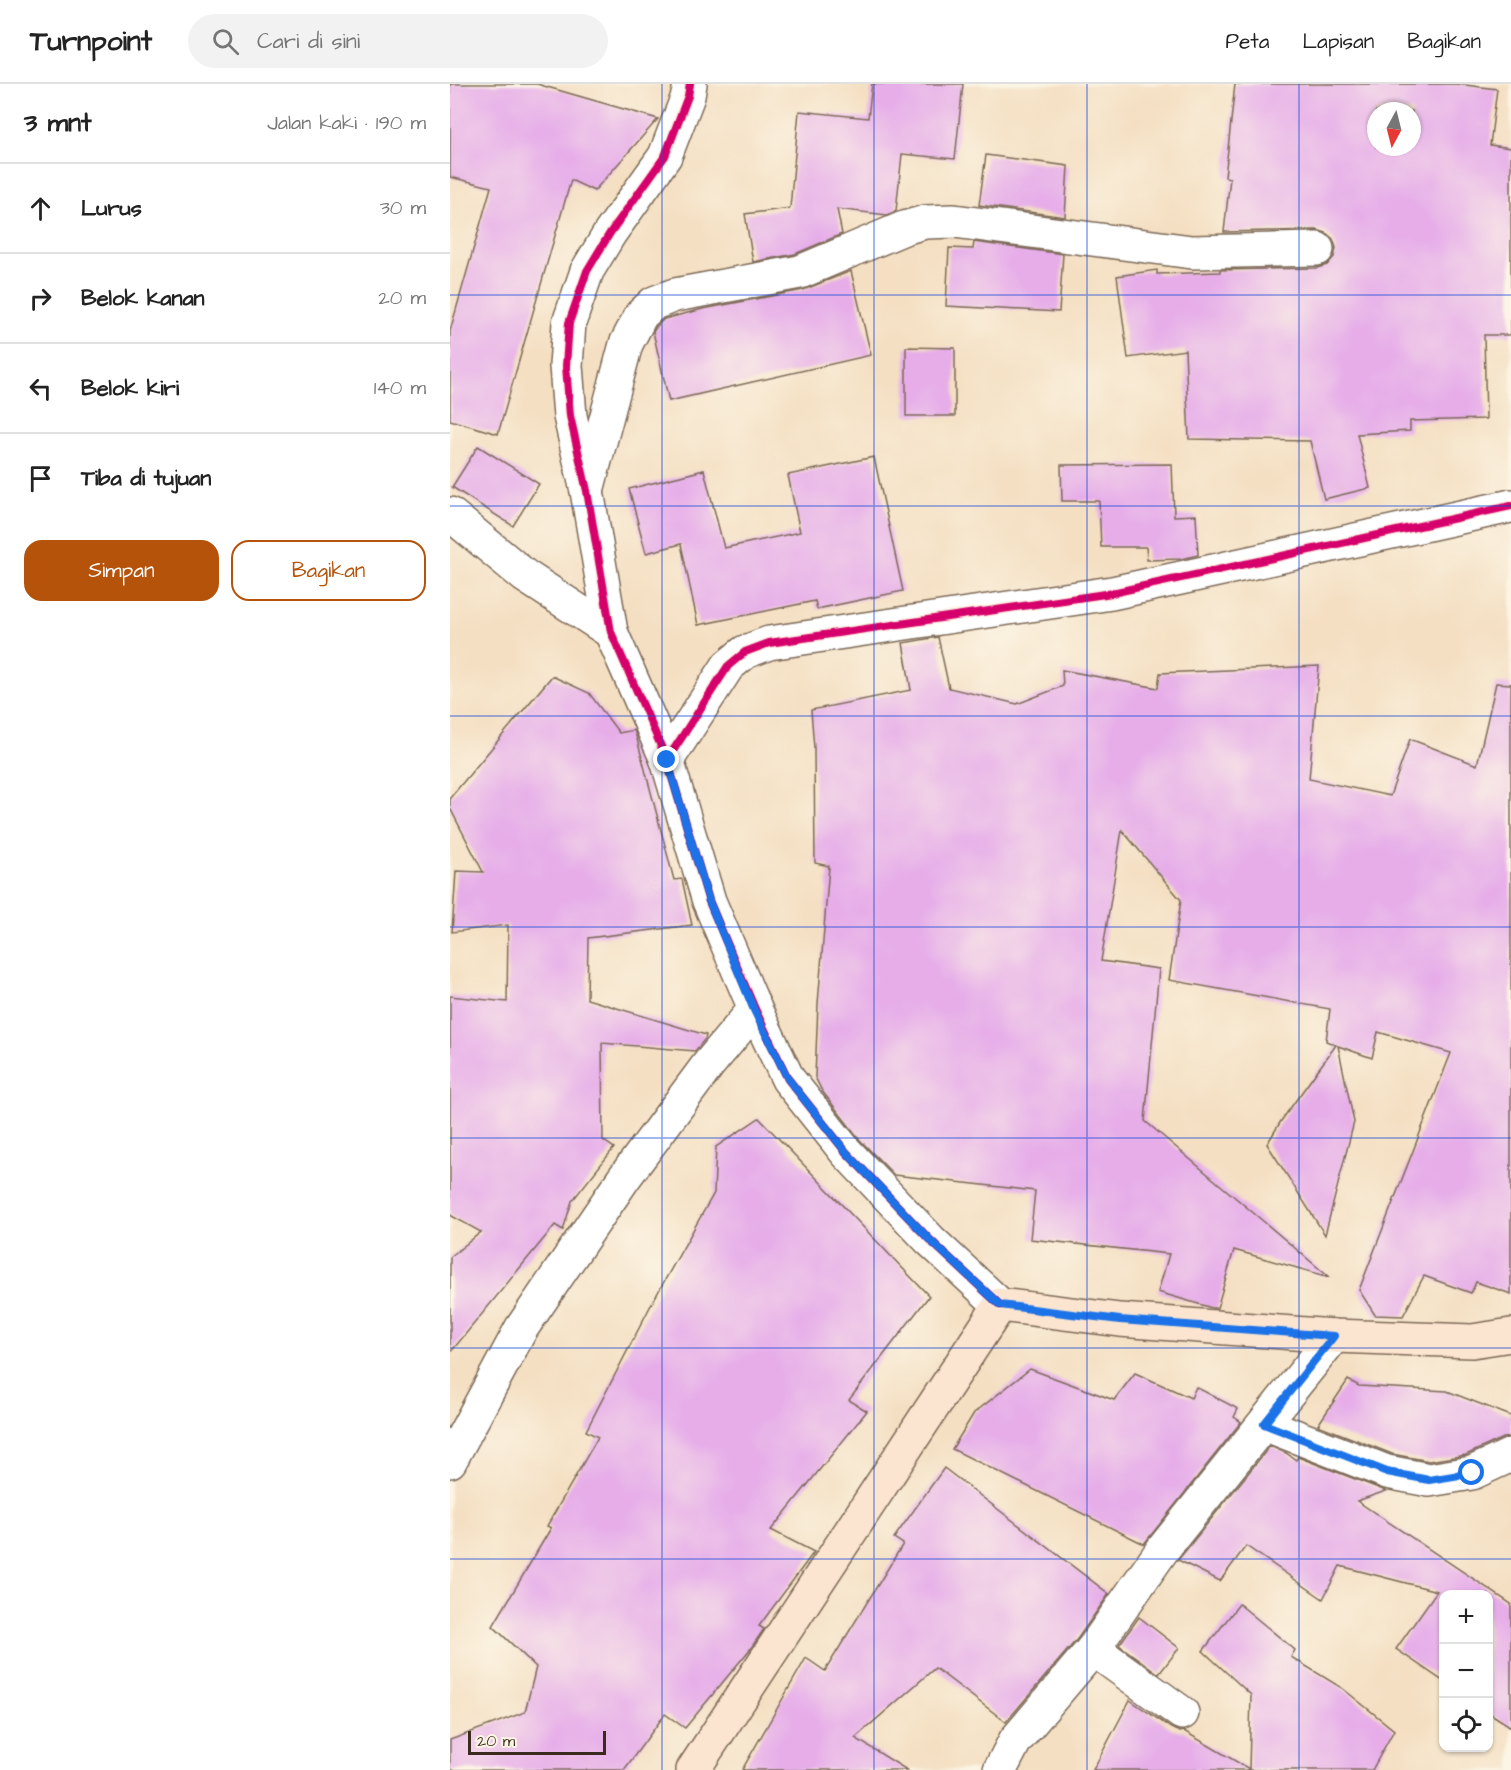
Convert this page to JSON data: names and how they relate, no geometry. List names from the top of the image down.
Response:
{
  "scale_bar": "20 m",
  "north": "bottom",
  "page": {
    "header": "Turnpoint",
    "search": "Cari di sini",
    "nav": ["Peta", "Lapisan", "Bagikan"],
    "heading": ["3 mnt", "Jalan kaki · 190 m"],
    "list": [
      ["Lurus", "30 m"],
      ["Belok kanan", "20 m"],
      ["Belok kiri", "140 m"],
      "Tiba di tujuan"
    ],
    "buttons": ["Simpan", "Bagikan"],
    "map_buttons": ["+", "−"],
    "scale": "20 m"
  }
}
